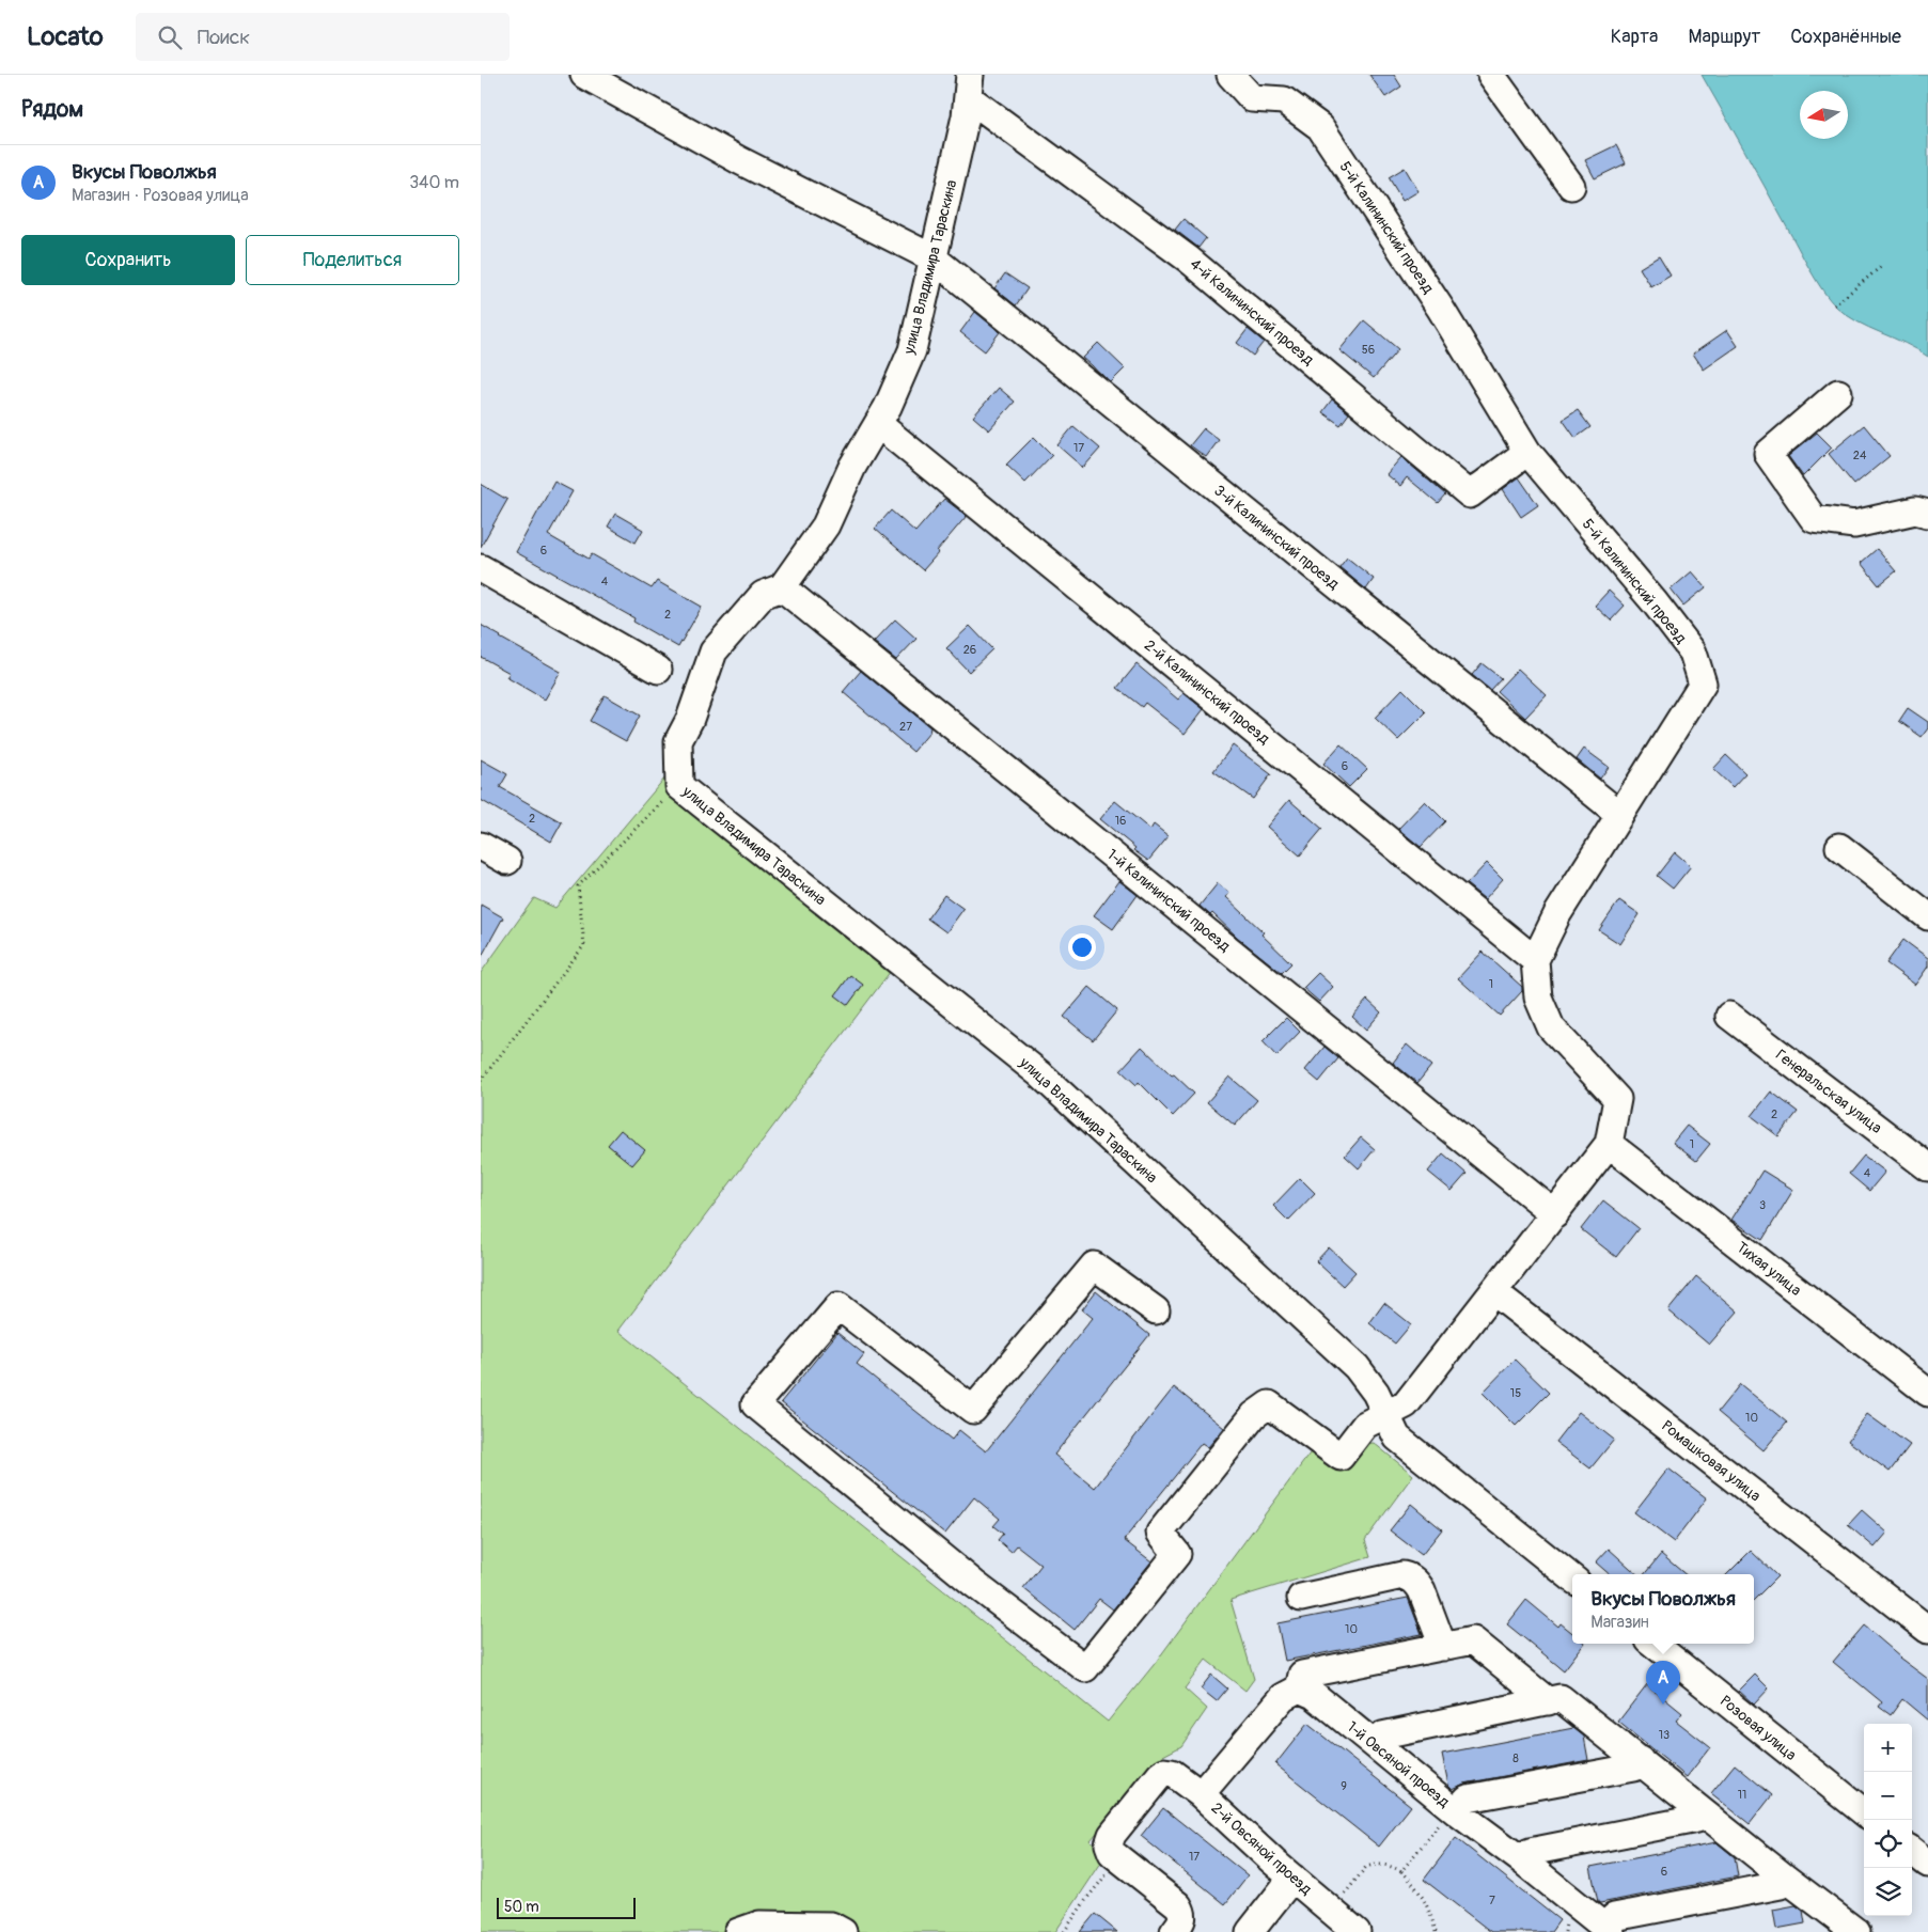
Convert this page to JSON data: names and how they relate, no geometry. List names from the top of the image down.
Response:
{
  "streets": {
    "street": [
      "5-й Калининский проезд",
      "улица Владимира Тараскина",
      "4-й Калининский проезд",
      "3-й Калининский проезд",
      "2-й Калининский проезд",
      "1-й Калининский проезд",
      "Генеральская улица",
      "Тихая улица",
      "Ромашковая улица",
      "Розовая улица",
      "1-й Овсяной проезд",
      "2-й Овсяной проезд"
    ]
  },
  "crossings": [
    ["5-й Калининский проезд", "4-й Калининский проезд"],
    ["5-й Калининский проезд", "3-й Калининский проезд"],
    ["5-й Калининский проезд", "2-й Калининский проезд"],
    ["5-й Калининский проезд", "Тихая улица"],
    ["улица Владимира Тараскина", "4-й Калининский проезд"],
    ["улица Владимира Тараскина", "3-й Калининский проезд"],
    ["улица Владимира Тараскина", "2-й Калининский проезд"],
    ["улица Владимира Тараскина", "1-й Калининский проезд"]
  ],
  "house_numbers": [
    "56",
    "17",
    "24",
    "6",
    "4",
    "2",
    "26",
    "27",
    "6",
    "2",
    "16",
    "1",
    "2",
    "1",
    "4",
    "3",
    "15",
    "10",
    "10",
    "13",
    "8",
    "9",
    "11",
    "17",
    "6",
    "7"
  ],
  "scale_bar": "50 m",
  "north": "left",
  "page": {
    "header": "Locato",
    "search": "Поиск",
    "nav": ["Карта", "Маршрут", "Сохранённые"],
    "heading": "Рядом",
    "list": [
      {
        "mark": "A",
        "name": "Вкусы Поволжья",
        "note": "Магазин · Розовая улица",
        "value": "340 m"
      }
    ],
    "buttons": ["Сохранить", "Поделиться"],
    "popup": ["Вкусы Поволжья", "Магазин"],
    "pins": "A",
    "map_buttons": ["+", "−"],
    "scale": "50 m"
  }
}
